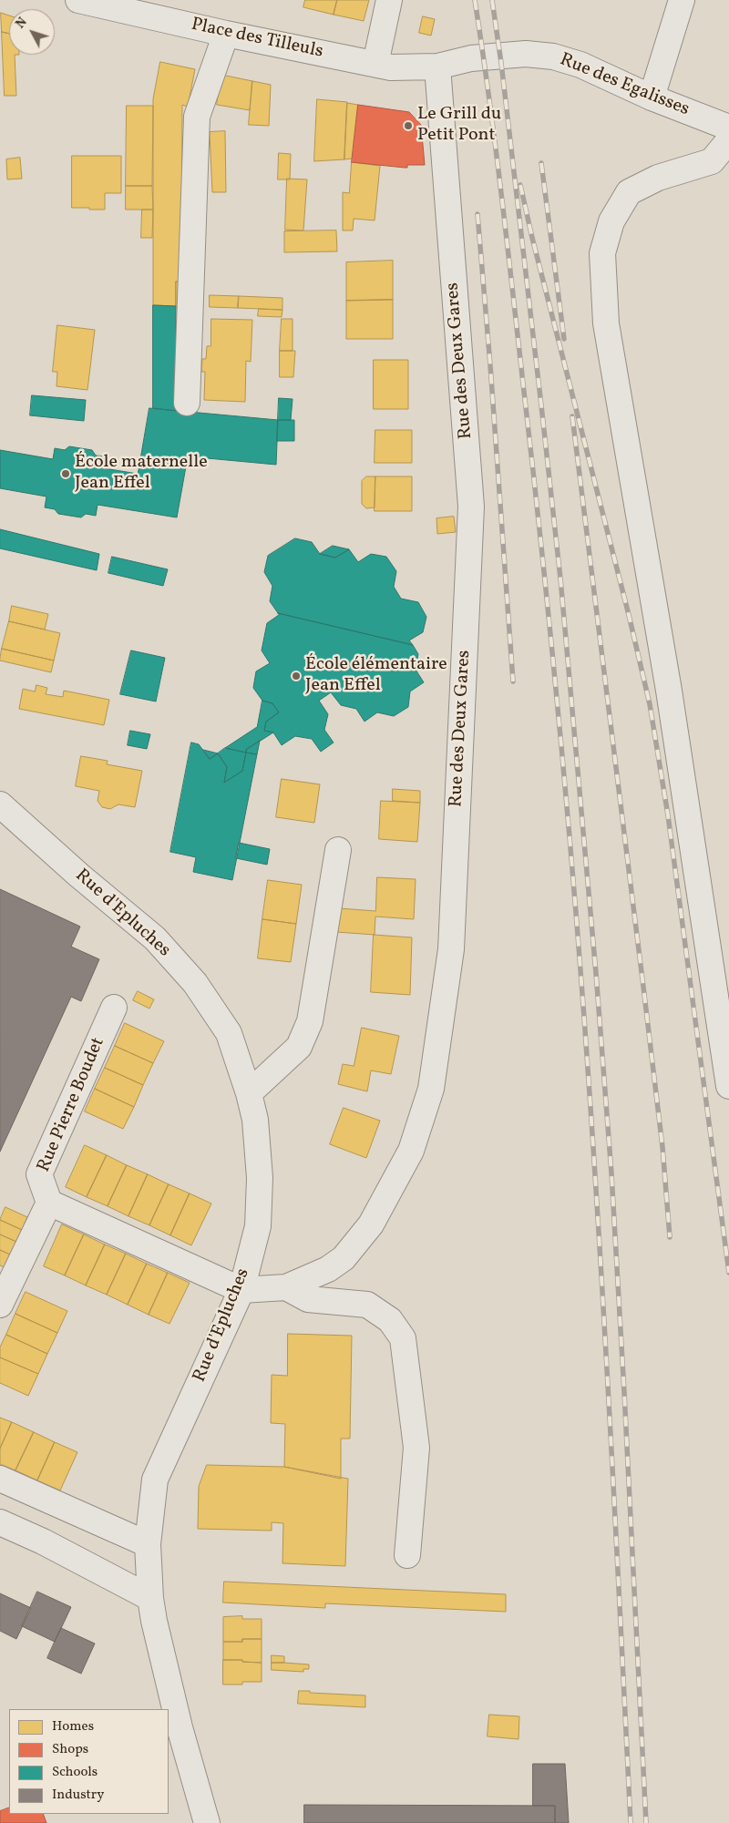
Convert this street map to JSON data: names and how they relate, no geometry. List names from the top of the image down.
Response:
{
  "streets": {
    "street": [
      "Place des Tilleuls",
      "Rue des Egalisses",
      "Rue des Deux Gares",
      "Rue d'Epluches",
      "Rue Pierre Boudet"
    ]
  },
  "crossings": [
    ["Place des Tilleuls", "Rue des Egalisses"],
    ["Place des Tilleuls", "Rue des Deux Gares"],
    ["Rue des Egalisses", "Rue des Deux Gares"],
    ["Rue des Deux Gares", "Rue d'Epluches"]
  ],
  "places": ["Le Grill du Petit Pont", "École maternelle Jean Effel", "École élémentaire Jean Effel"],
  "legend": [
    "Homes",
    "Shops",
    "Schools",
    "Industry"
  ],
  "north": "top left"
}
